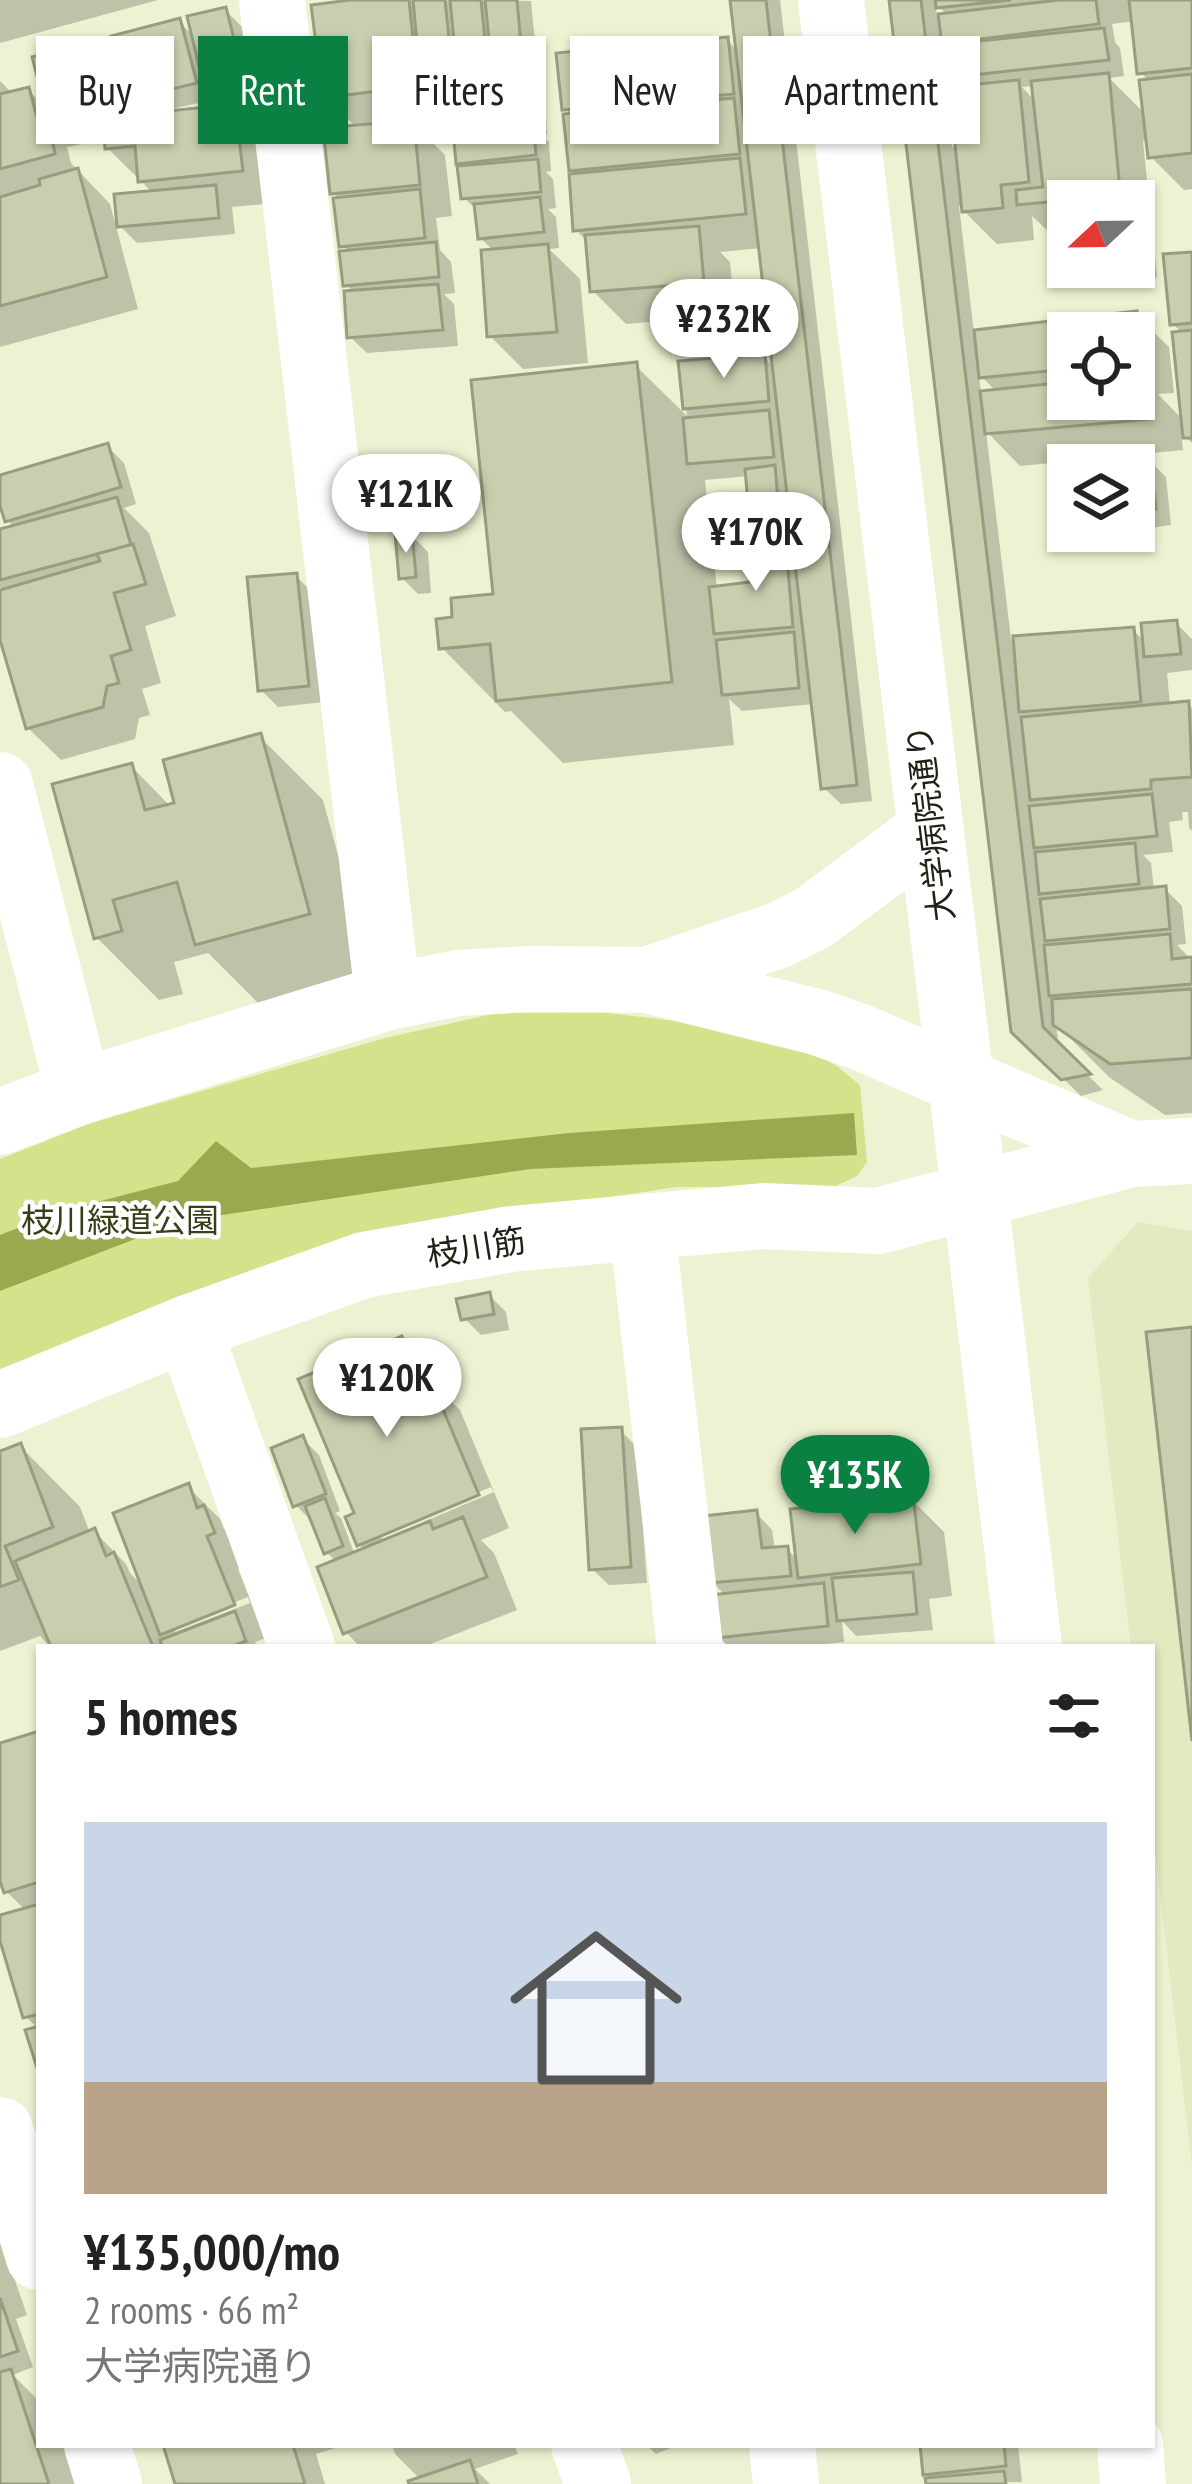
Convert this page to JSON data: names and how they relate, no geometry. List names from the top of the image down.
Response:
{
  "streets": {
    "street": ["大学病院通り", "枝川筋"]
  },
  "crossings": [
    ["大学病院通り", "枝川筋"]
  ],
  "parks": ["枝川緑道公園"],
  "north": "left",
  "page": {
    "chip": [
      "Buy",
      "Rent",
      "Filters",
      "New",
      "Apartment"
    ],
    "price": [
      "¥232K",
      "¥121K",
      "¥170K",
      "¥120K",
      "¥135K"
    ],
    "heading": "5 homes",
    "list": [
      {
        "name": "¥135,000/mo",
        "note": "2 rooms · 66 m² · 大学病院通り"
      }
    ]
  }
}
